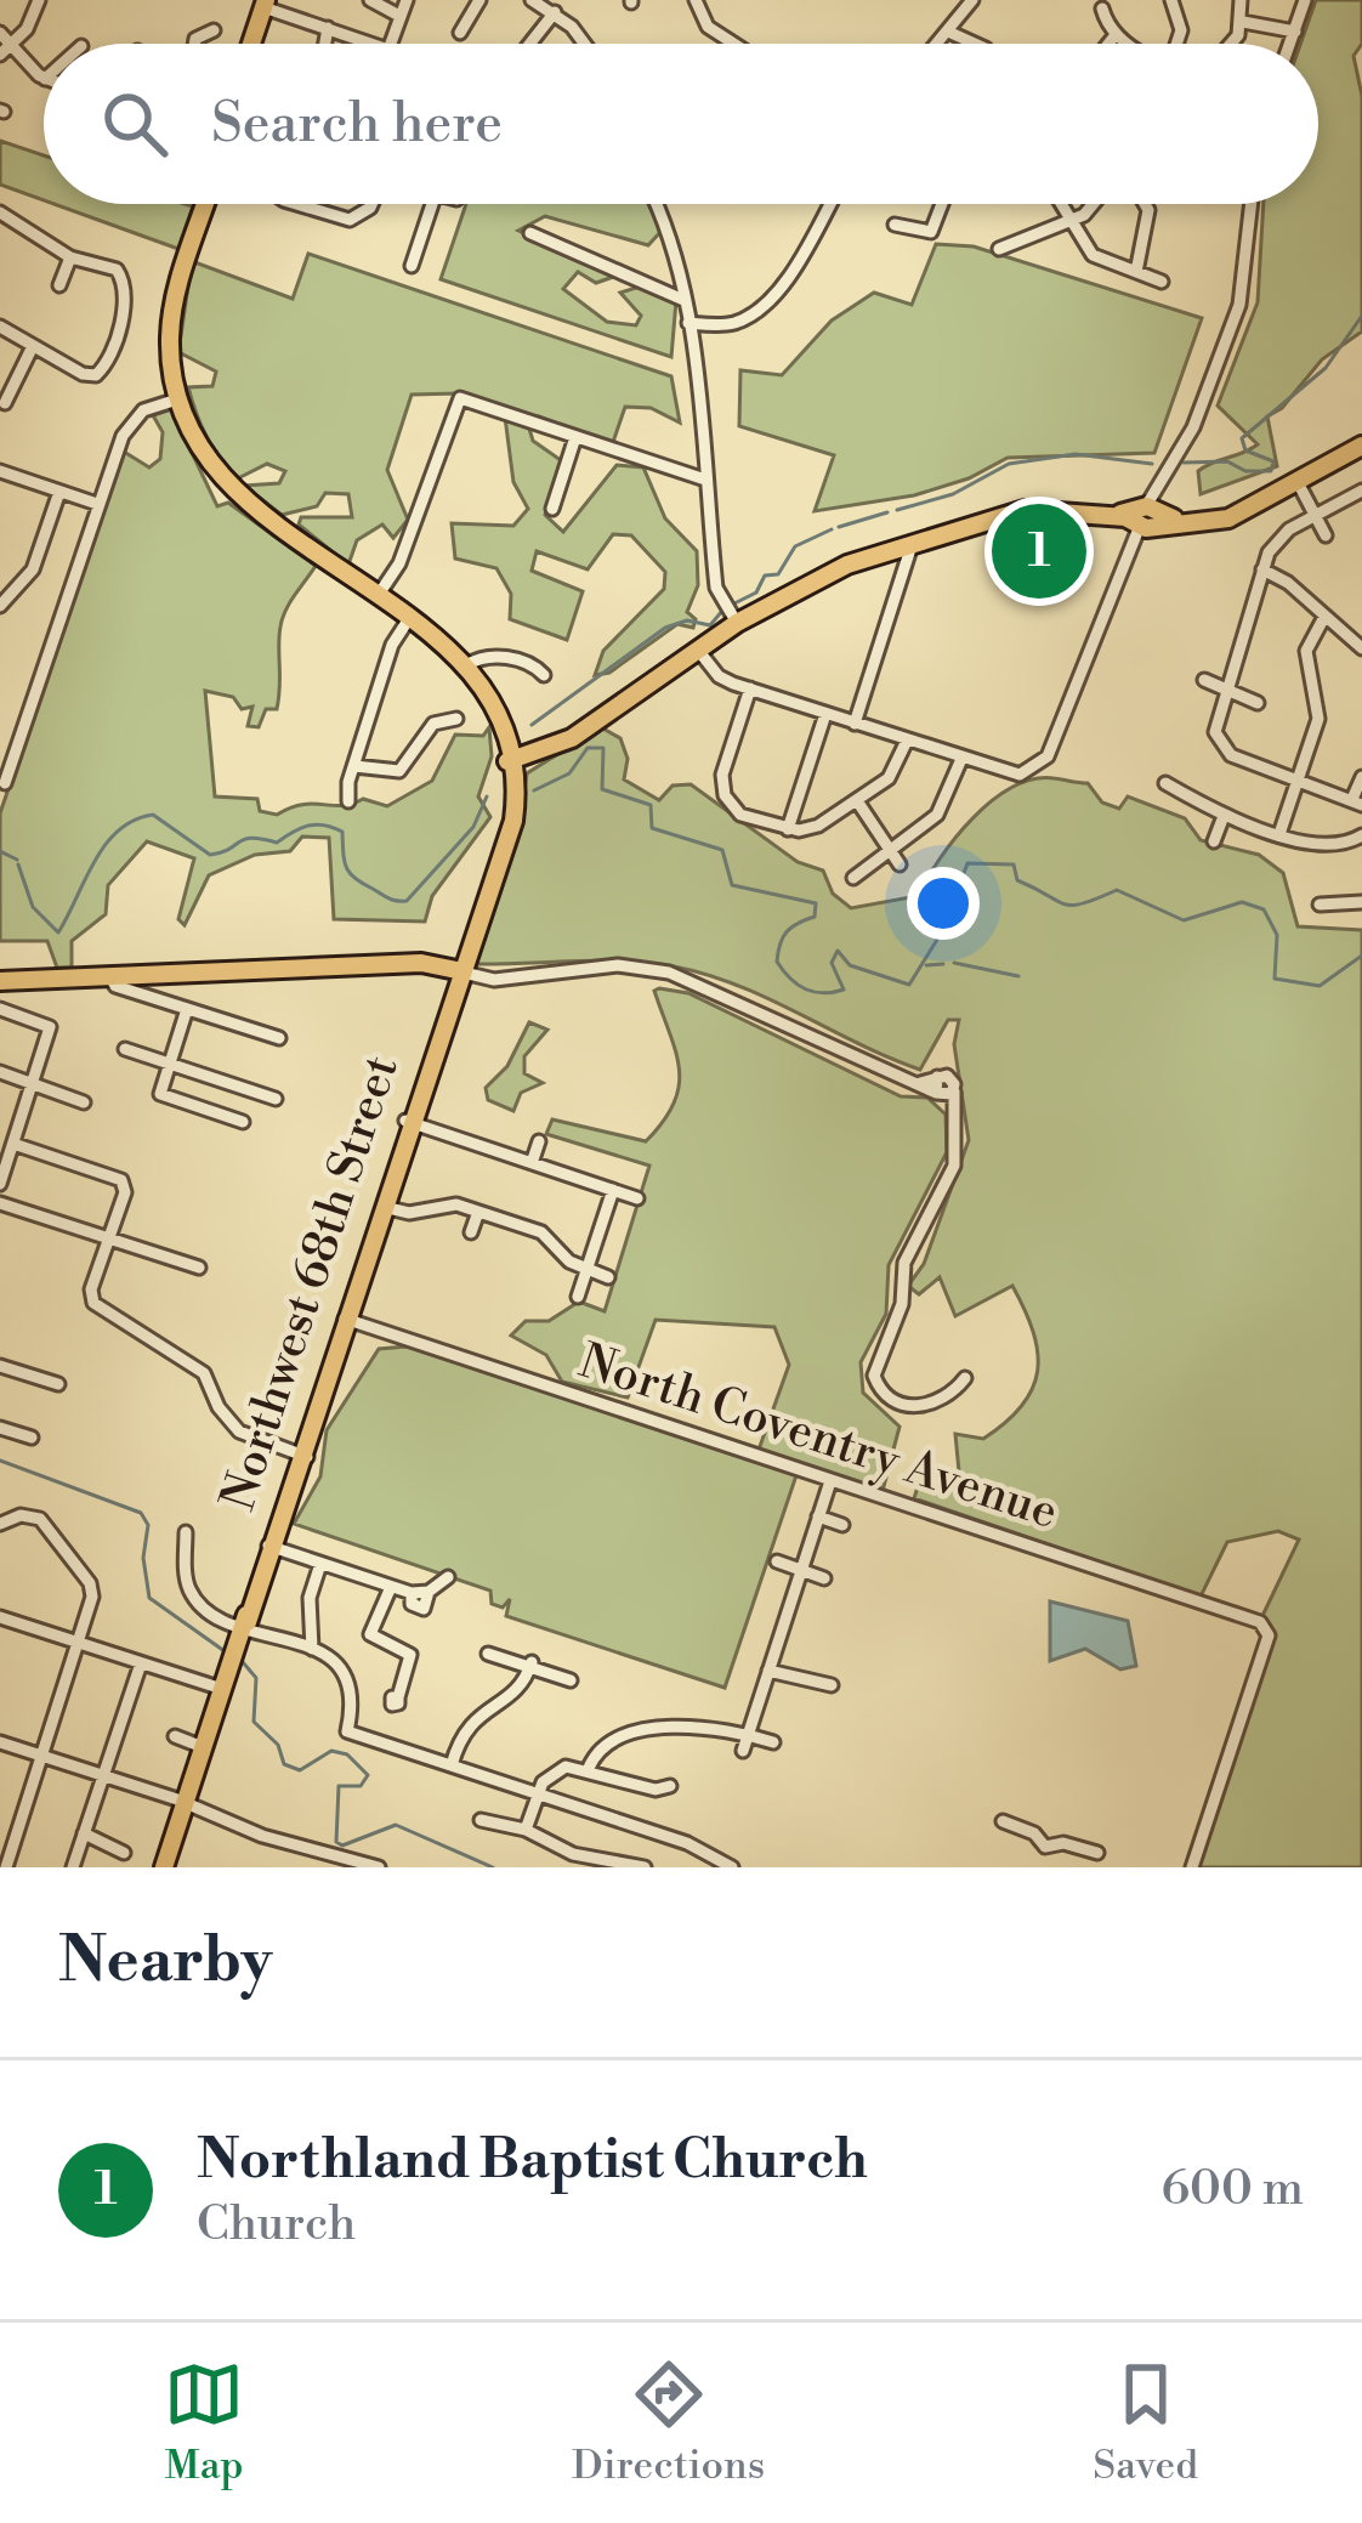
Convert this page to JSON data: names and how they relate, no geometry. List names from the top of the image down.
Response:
{
  "streets": {
    "main road": ["Northwest 68th Street"],
    "street": ["North Coventry Avenue"]
  },
  "crossings": [
    ["Northwest 68th Street", "North Coventry Avenue"]
  ],
  "page": {
    "search": "Search here",
    "pins": "1",
    "heading": "Nearby",
    "list": [
      {
        "mark": "1",
        "name": "Northland Baptist Church",
        "note": "Church",
        "value": "600 m"
      }
    ],
    "nav": ["Map", "Directions", "Saved"]
  }
}
